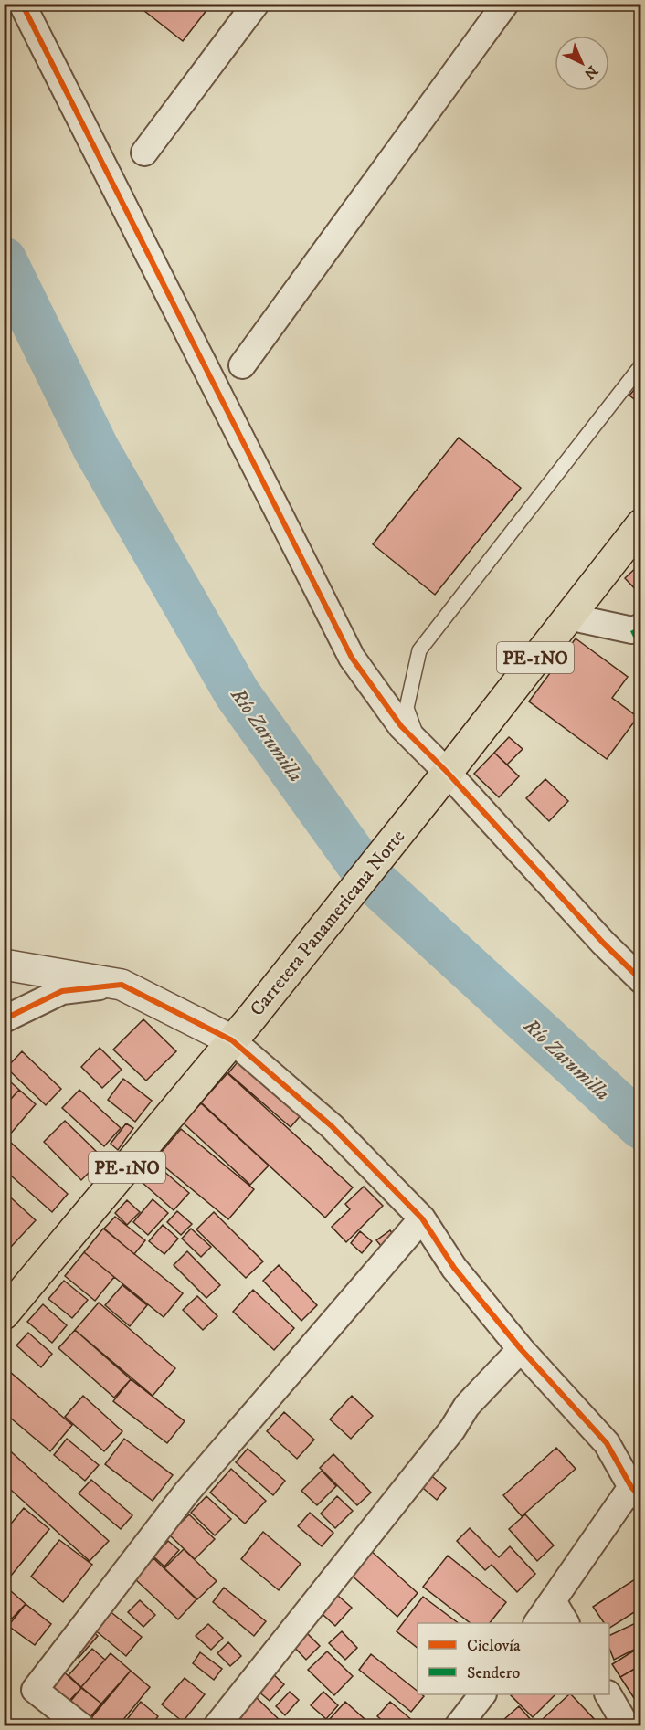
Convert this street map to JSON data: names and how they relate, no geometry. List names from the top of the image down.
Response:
{
  "streets": {
    "main road": ["PE-1NO", "Carretera Panamericana Norte"]
  },
  "water": ["Río Zarumilla"],
  "legend": ["Ciclovía", "Sendero"],
  "north": "bottom right"
}
